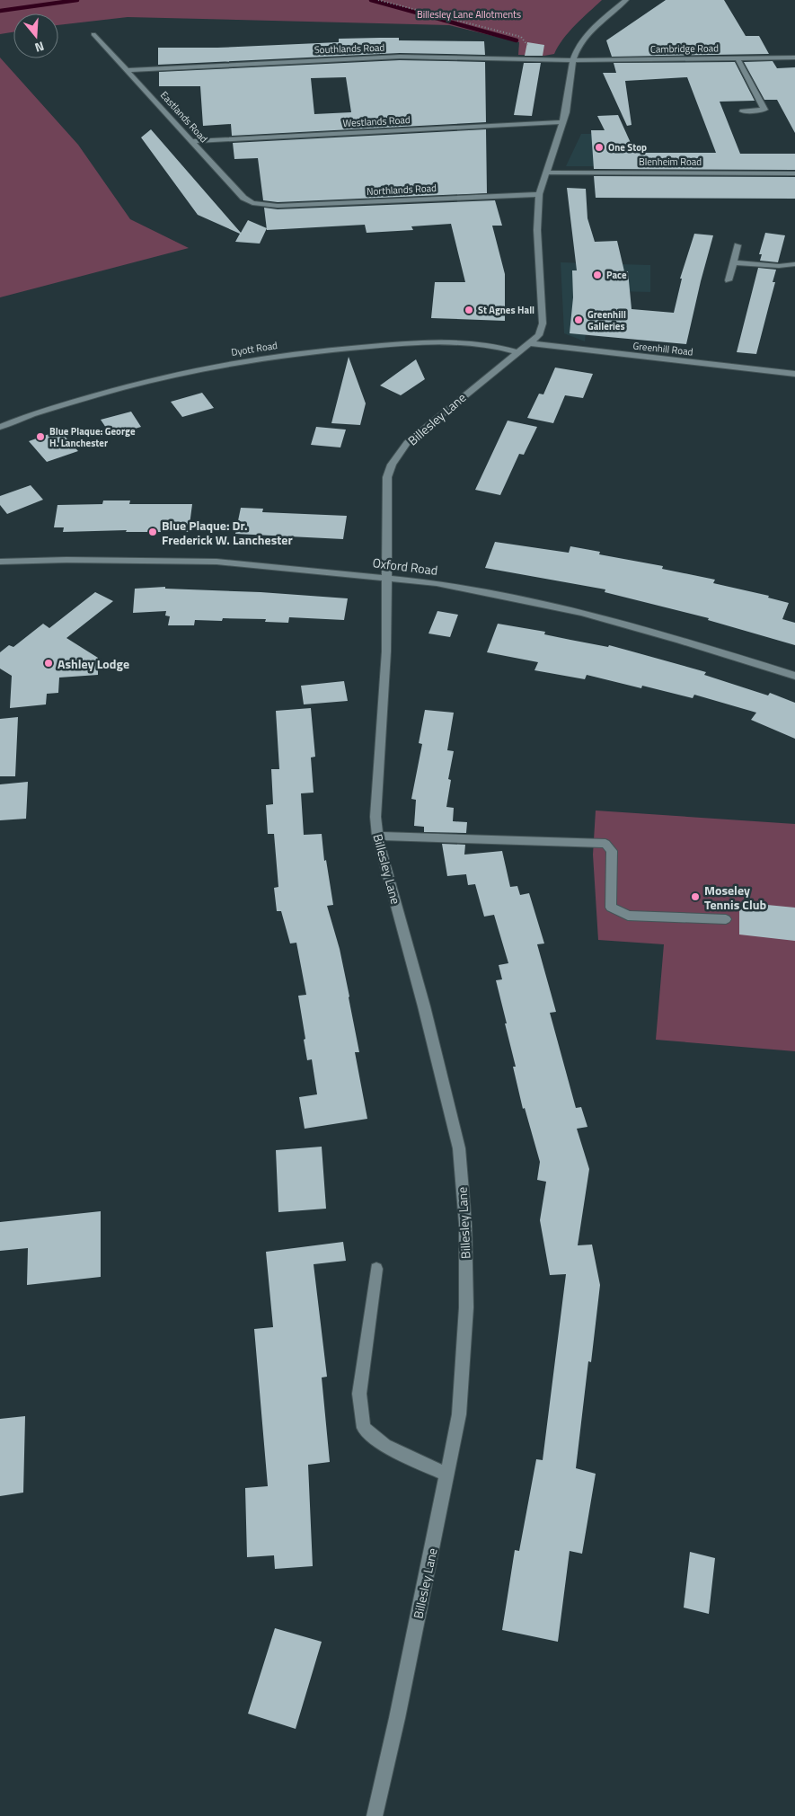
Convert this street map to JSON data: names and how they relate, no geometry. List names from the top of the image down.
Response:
{
  "streets": {
    "street": [
      "Southlands Road",
      "Cambridge Road",
      "Eastlands Road",
      "Westlands Road",
      "Blenheim Road",
      "Northlands Road",
      "Dyott Road",
      "Greenhill Road",
      "Billesley Lane",
      "Oxford Road"
    ]
  },
  "crossings": [
    ["Southlands Road", "Cambridge Road"],
    ["Southlands Road", "Eastlands Road"],
    ["Southlands Road", "Billesley Lane"],
    ["Cambridge Road", "Billesley Lane"],
    ["Eastlands Road", "Westlands Road"],
    ["Eastlands Road", "Northlands Road"],
    ["Westlands Road", "Billesley Lane"],
    ["Blenheim Road", "Billesley Lane"],
    ["Northlands Road", "Billesley Lane"],
    ["Dyott Road", "Billesley Lane"],
    ["Greenhill Road", "Billesley Lane"],
    ["Billesley Lane", "Oxford Road"]
  ],
  "parks": ["Billesley Lane Allotments"],
  "places": [
    "One Stop",
    "Pace",
    "St Agnes Hall",
    "Greenhill Galleries",
    "Blue Plaque: George H. Lanchester",
    "Blue Plaque: Dr. Frederick W. Lanchester",
    "Ashley Lodge",
    "Moseley Tennis Club"
  ],
  "north": "bottom"
}
